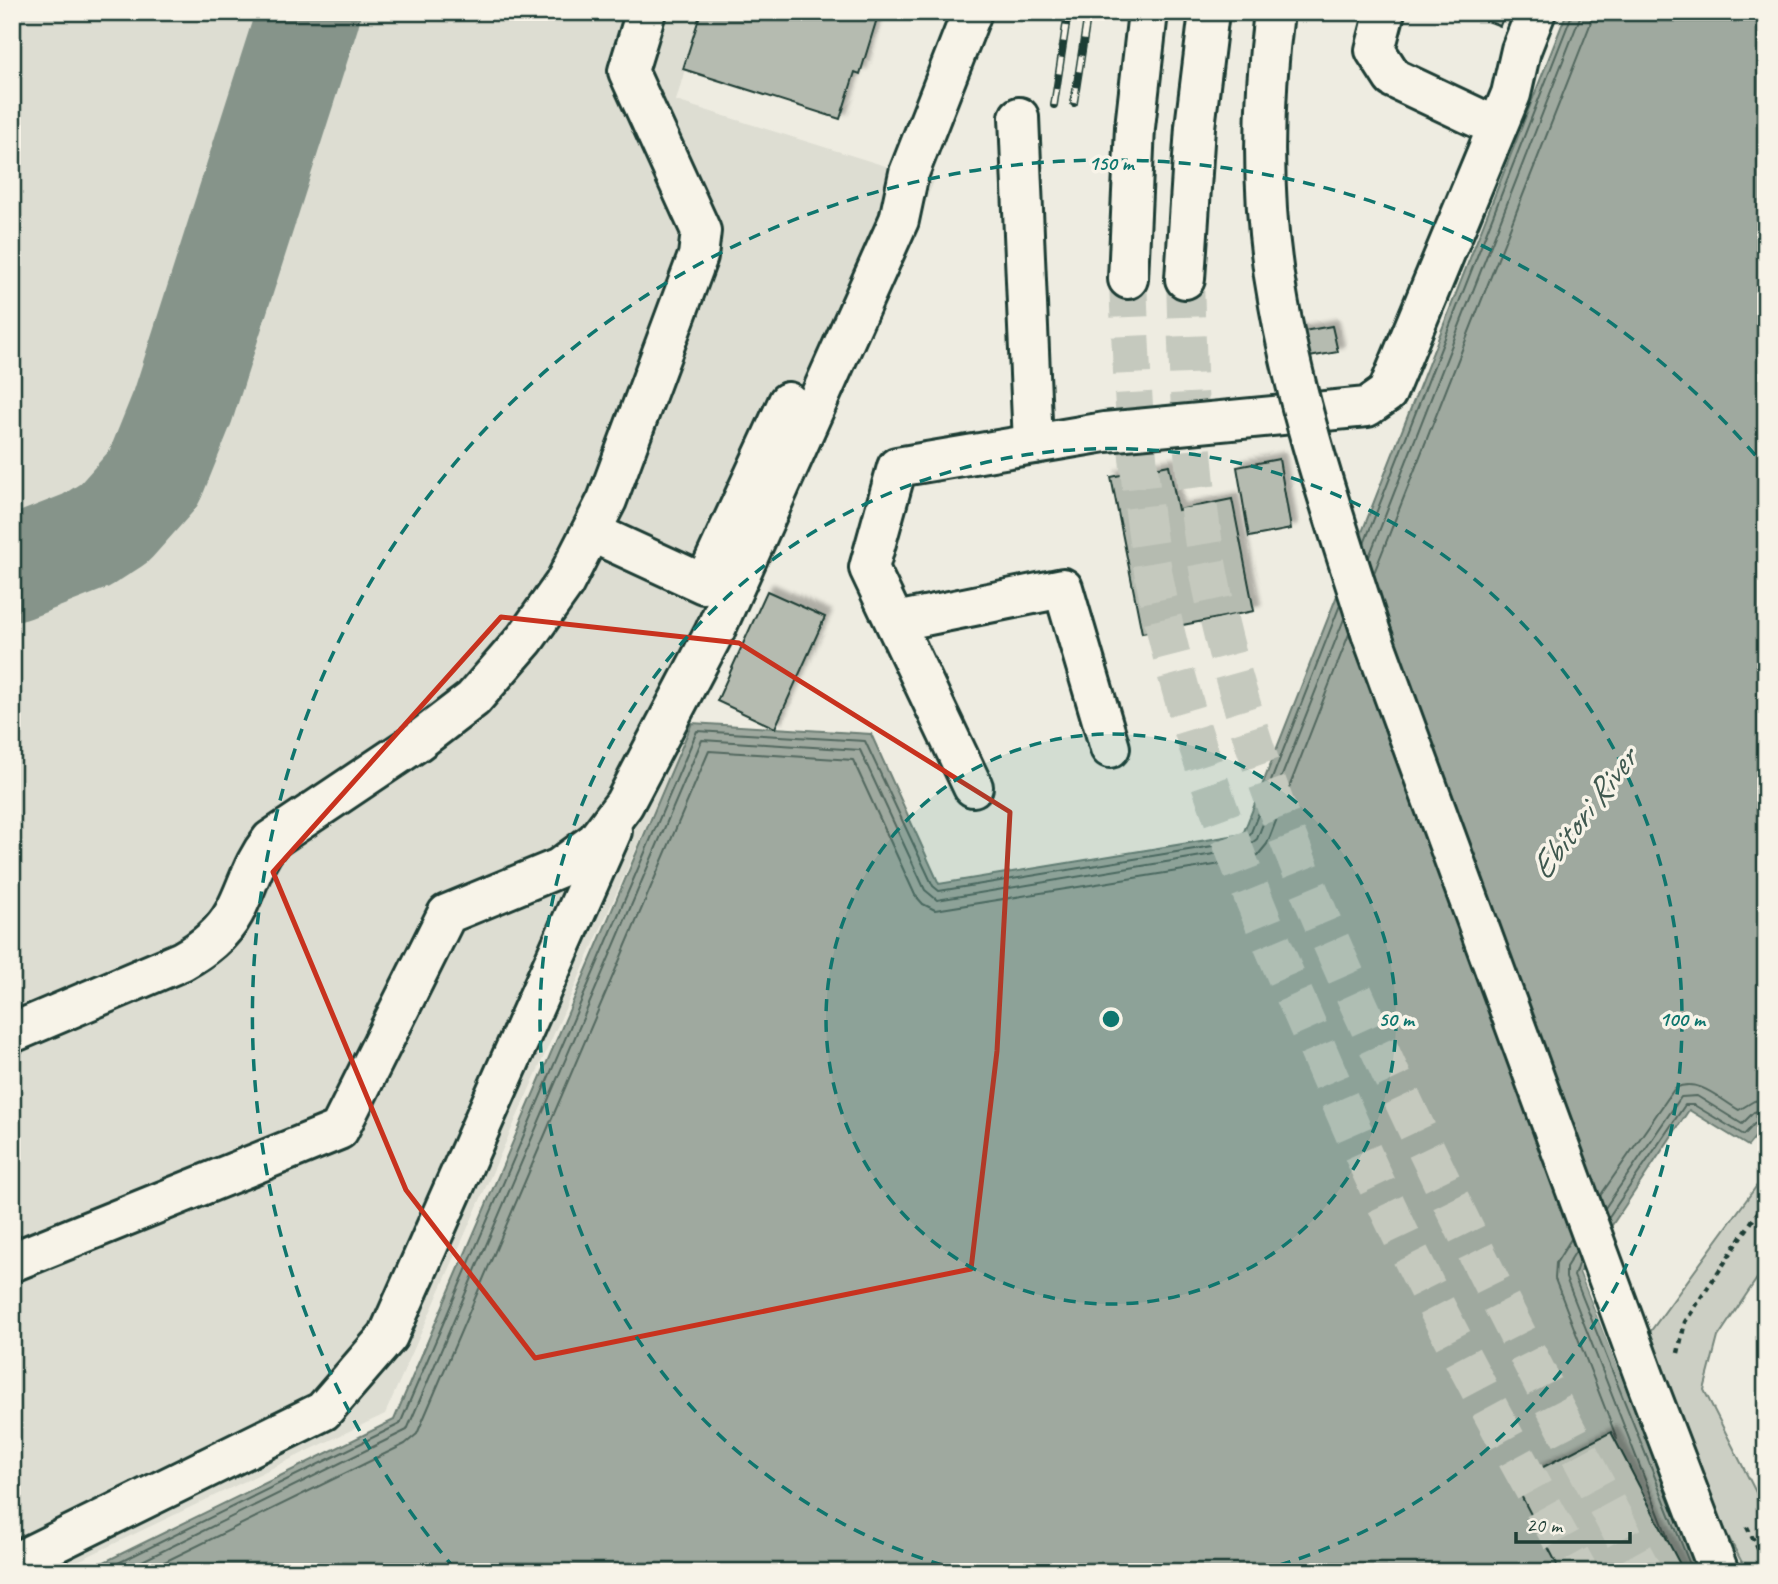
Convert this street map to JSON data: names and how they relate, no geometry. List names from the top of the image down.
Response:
{
  "water": ["Ebitori River"],
  "scale_bar": "20 m",
  "rings": ["150 m", "50 m", "100 m"]
}
